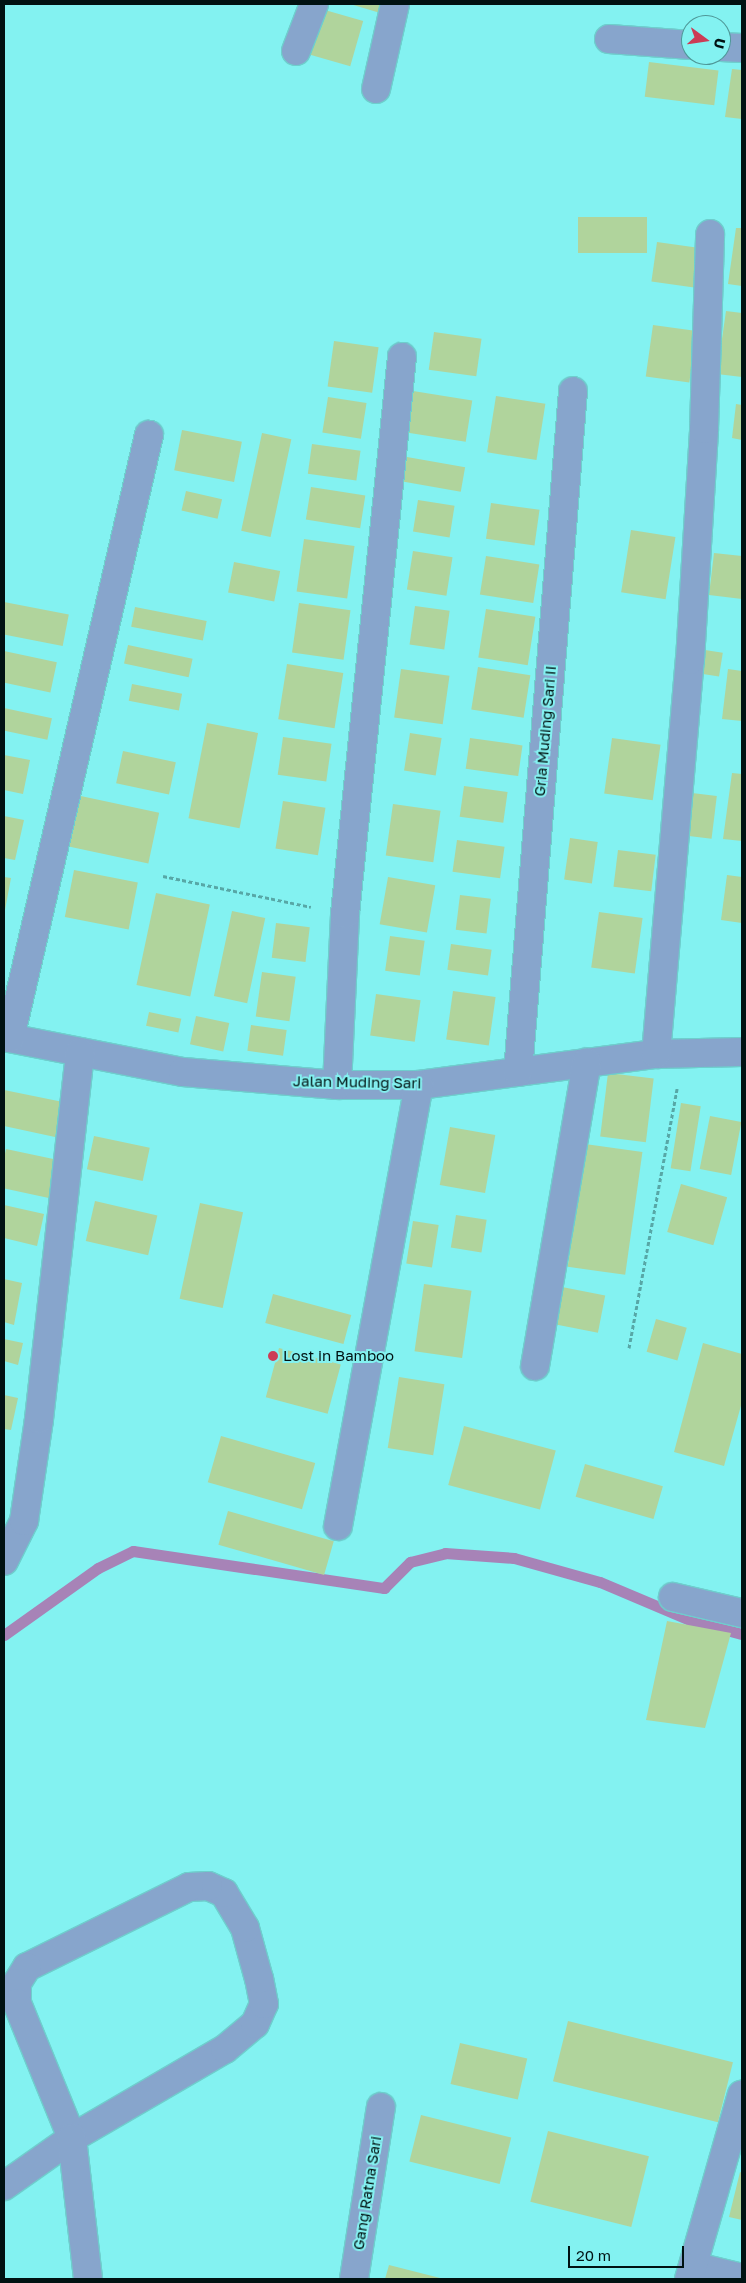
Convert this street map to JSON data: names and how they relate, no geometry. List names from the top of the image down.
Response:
{
  "streets": {
    "street": ["Gria Muding Sari II", "Jalan Muding Sari", "Gang Ratna Sari"]
  },
  "crossings": [
    ["Gria Muding Sari II", "Jalan Muding Sari"]
  ],
  "places": ["Lost in Bamboo"],
  "scale_bar": "20 m",
  "north": "right"
}
